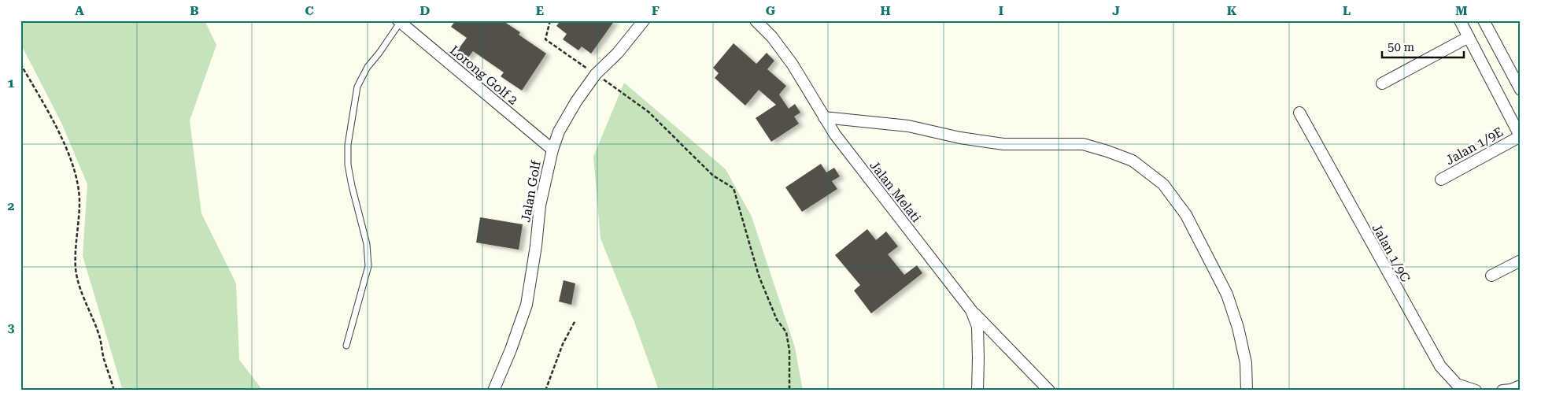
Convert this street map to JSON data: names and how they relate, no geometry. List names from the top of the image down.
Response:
{
  "streets": {
    "street": [
      "Lorong Golf 2",
      "Jalan 1/9E",
      "Jalan Golf",
      "Jalan Melati",
      "Jalan 1/9C"
    ]
  },
  "crossings": [
    ["Lorong Golf 2", "Jalan Golf"]
  ],
  "scale_bar": "50 m",
  "grid": {
    "columns": [
      "A",
      "B",
      "C",
      "D",
      "E",
      "F",
      "G",
      "H",
      "I",
      "J",
      "K",
      "L",
      "M"
    ],
    "rows": ["1", "2", "3"]
  }
}
